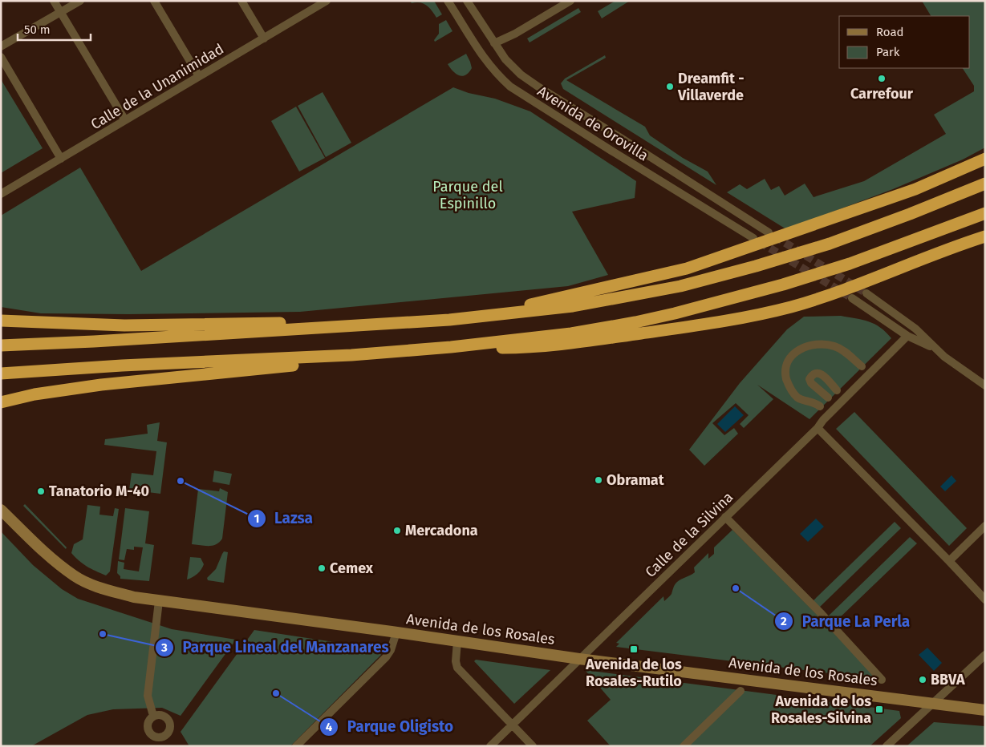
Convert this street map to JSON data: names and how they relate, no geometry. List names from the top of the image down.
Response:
{
  "streets": {
    "main road": ["Avenida de los Rosales"],
    "street": ["Calle de la Unanimidad", "Avenida de Orovilla", "Calle de la Silvina"]
  },
  "crossings": [
    ["Calle de la Silvina", "Avenida de los Rosales"]
  ],
  "parks": ["Parque del Espinillo"],
  "places": {
    "other": [
      "Carrefour",
      "Dreamfit - Villaverde",
      "Obramat",
      "Lazsa",
      "Tanatorio M-40",
      "Mercadona",
      "Cemex",
      "Parque La Perla",
      "Parque Lineal del Manzanares",
      "BBVA",
      "Parque Oligisto"
    ],
    "transit": ["Avenida de los Rosales-Rutilo", "Avenida de los Rosales-Silvina"]
  },
  "legend": ["Road", "Park"],
  "scale_bar": "50 m"
}
